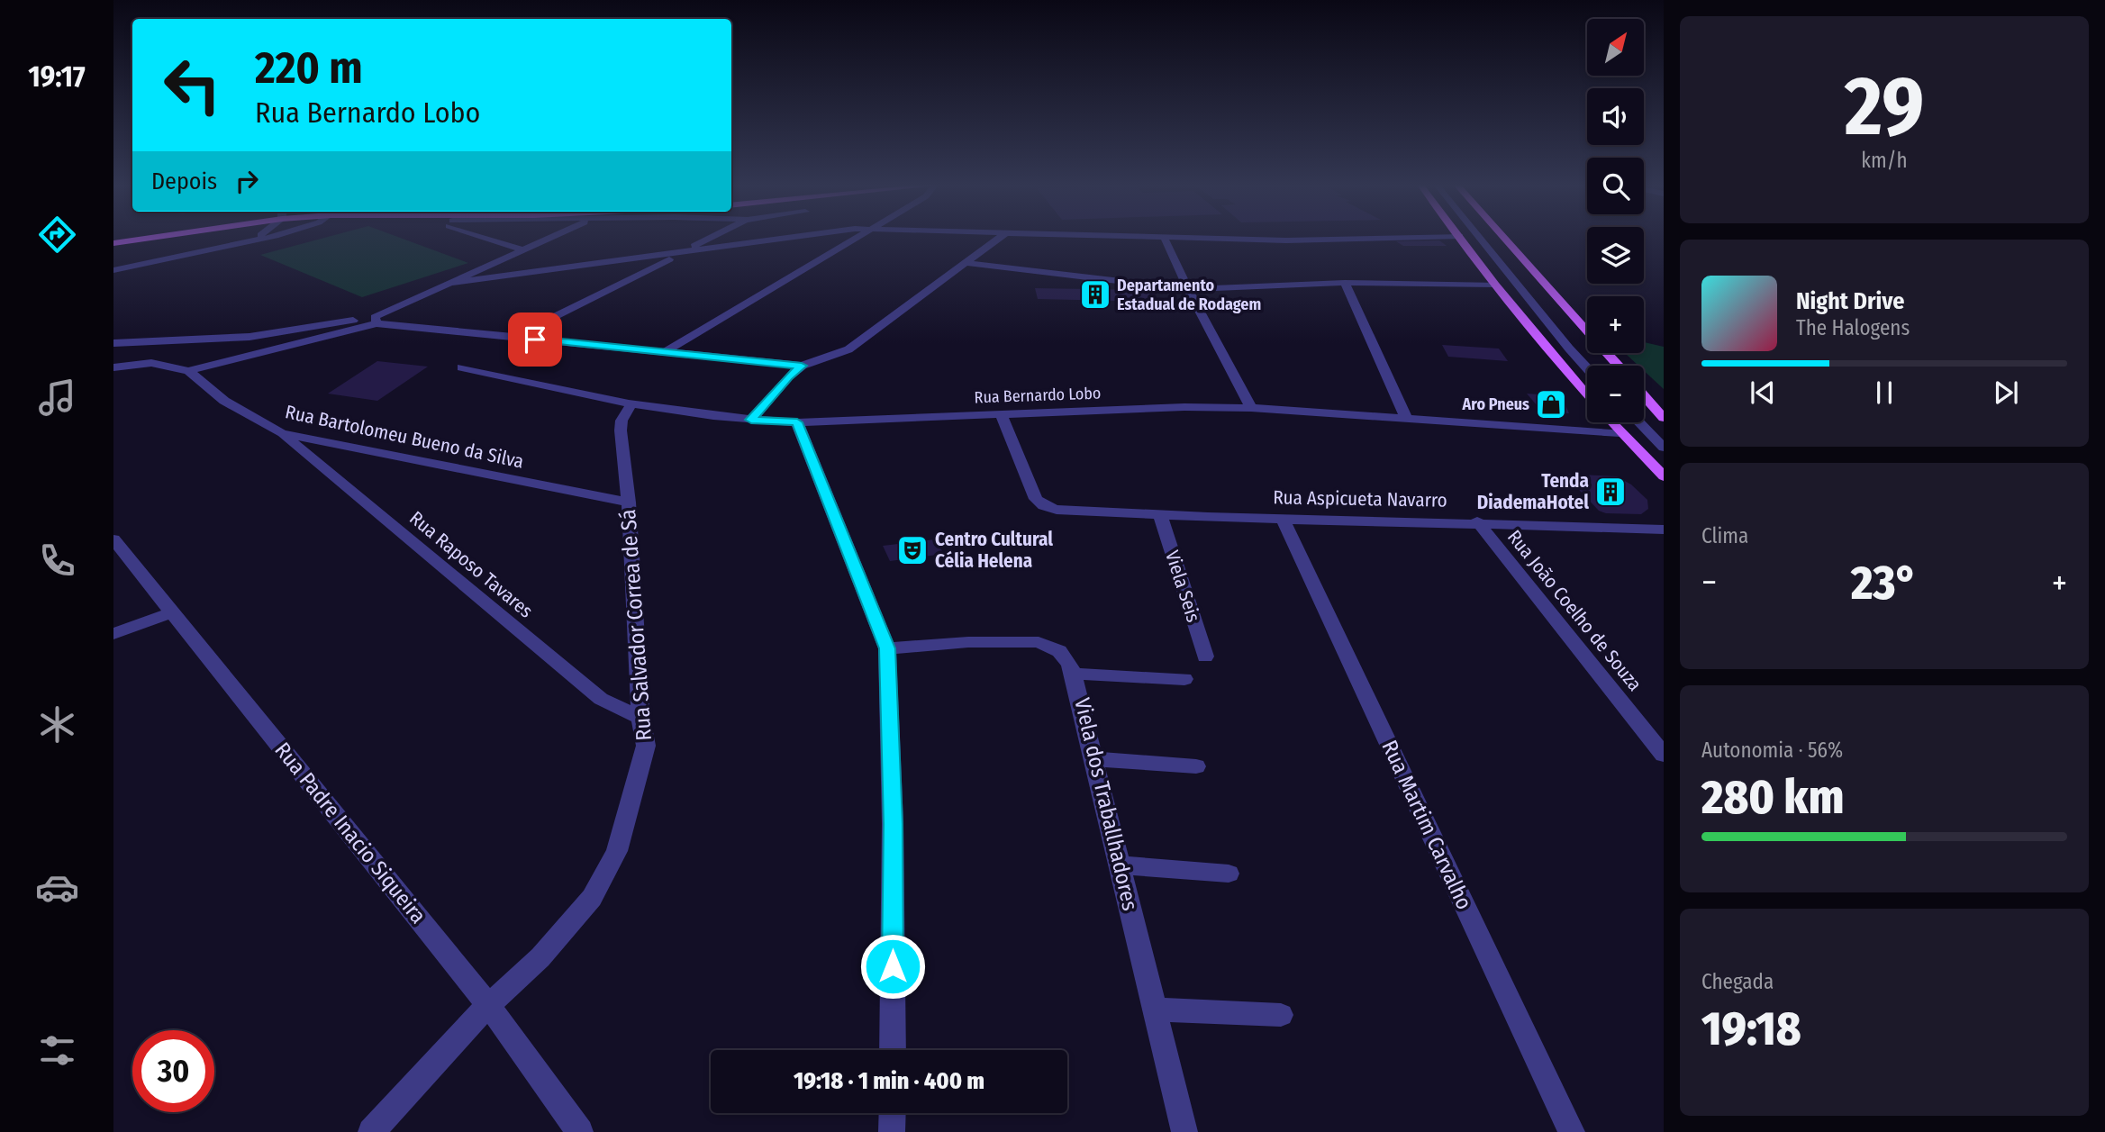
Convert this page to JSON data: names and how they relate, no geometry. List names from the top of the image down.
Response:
{
  "streets": {
    "street": [
      "Rua Bernardo Lobo",
      "Rua Bartolomeu Bueno da Silva",
      "Rua Aspicueta Navarro",
      "Rua Raposo Tavares",
      "Viela Seis",
      "Rua João Coelho de Souza",
      "Rua Salvador Correa de Sá",
      "Viela dos Traballhadores",
      "Rua Martim Carvalho",
      "Rua Padre Inacio Siqueira"
    ]
  },
  "crossings": [
    ["Rua Bernardo Lobo", "Rua Aspicueta Navarro"],
    ["Rua Bernardo Lobo", "Rua Salvador Correa de Sá"],
    ["Rua Bartolomeu Bueno da Silva", "Rua Raposo Tavares"],
    ["Rua Bartolomeu Bueno da Silva", "Rua Salvador Correa de Sá"],
    ["Rua Aspicueta Navarro", "Viela Seis"],
    ["Rua Aspicueta Navarro", "Rua João Coelho de Souza"],
    ["Rua Aspicueta Navarro", "Rua Martim Carvalho"],
    ["Rua Raposo Tavares", "Rua Salvador Correa de Sá"],
    ["Rua Salvador Correa de Sá", "Rua Padre Inacio Siqueira"]
  ],
  "places": {
    "building": ["Departamento Estadual de Rodagem", "Tenda DiademaHotel"],
    "shop": ["Aro Pneus"],
    "theatre": ["Centro Cultural Célia Helena"]
  },
  "north": "top right",
  "page": {
    "tabs": "19:17",
    "tile": [
      ["29", "km/h"],
      "Clima",
      ["Autonomia · 56%", "280 km"],
      ["Chegada", "19:18"]
    ],
    "map_buttons": ["+", "−"],
    "turn": ["220 m", "Rua Bernardo Lobo"],
    "then": "Depois",
    "song": ["Night Drive", "The Halogens"],
    "heat": ["−", "23°", "+"],
    "limit": "30",
    "trip": "19:18 · 1 min · 400 m"
  }
}
